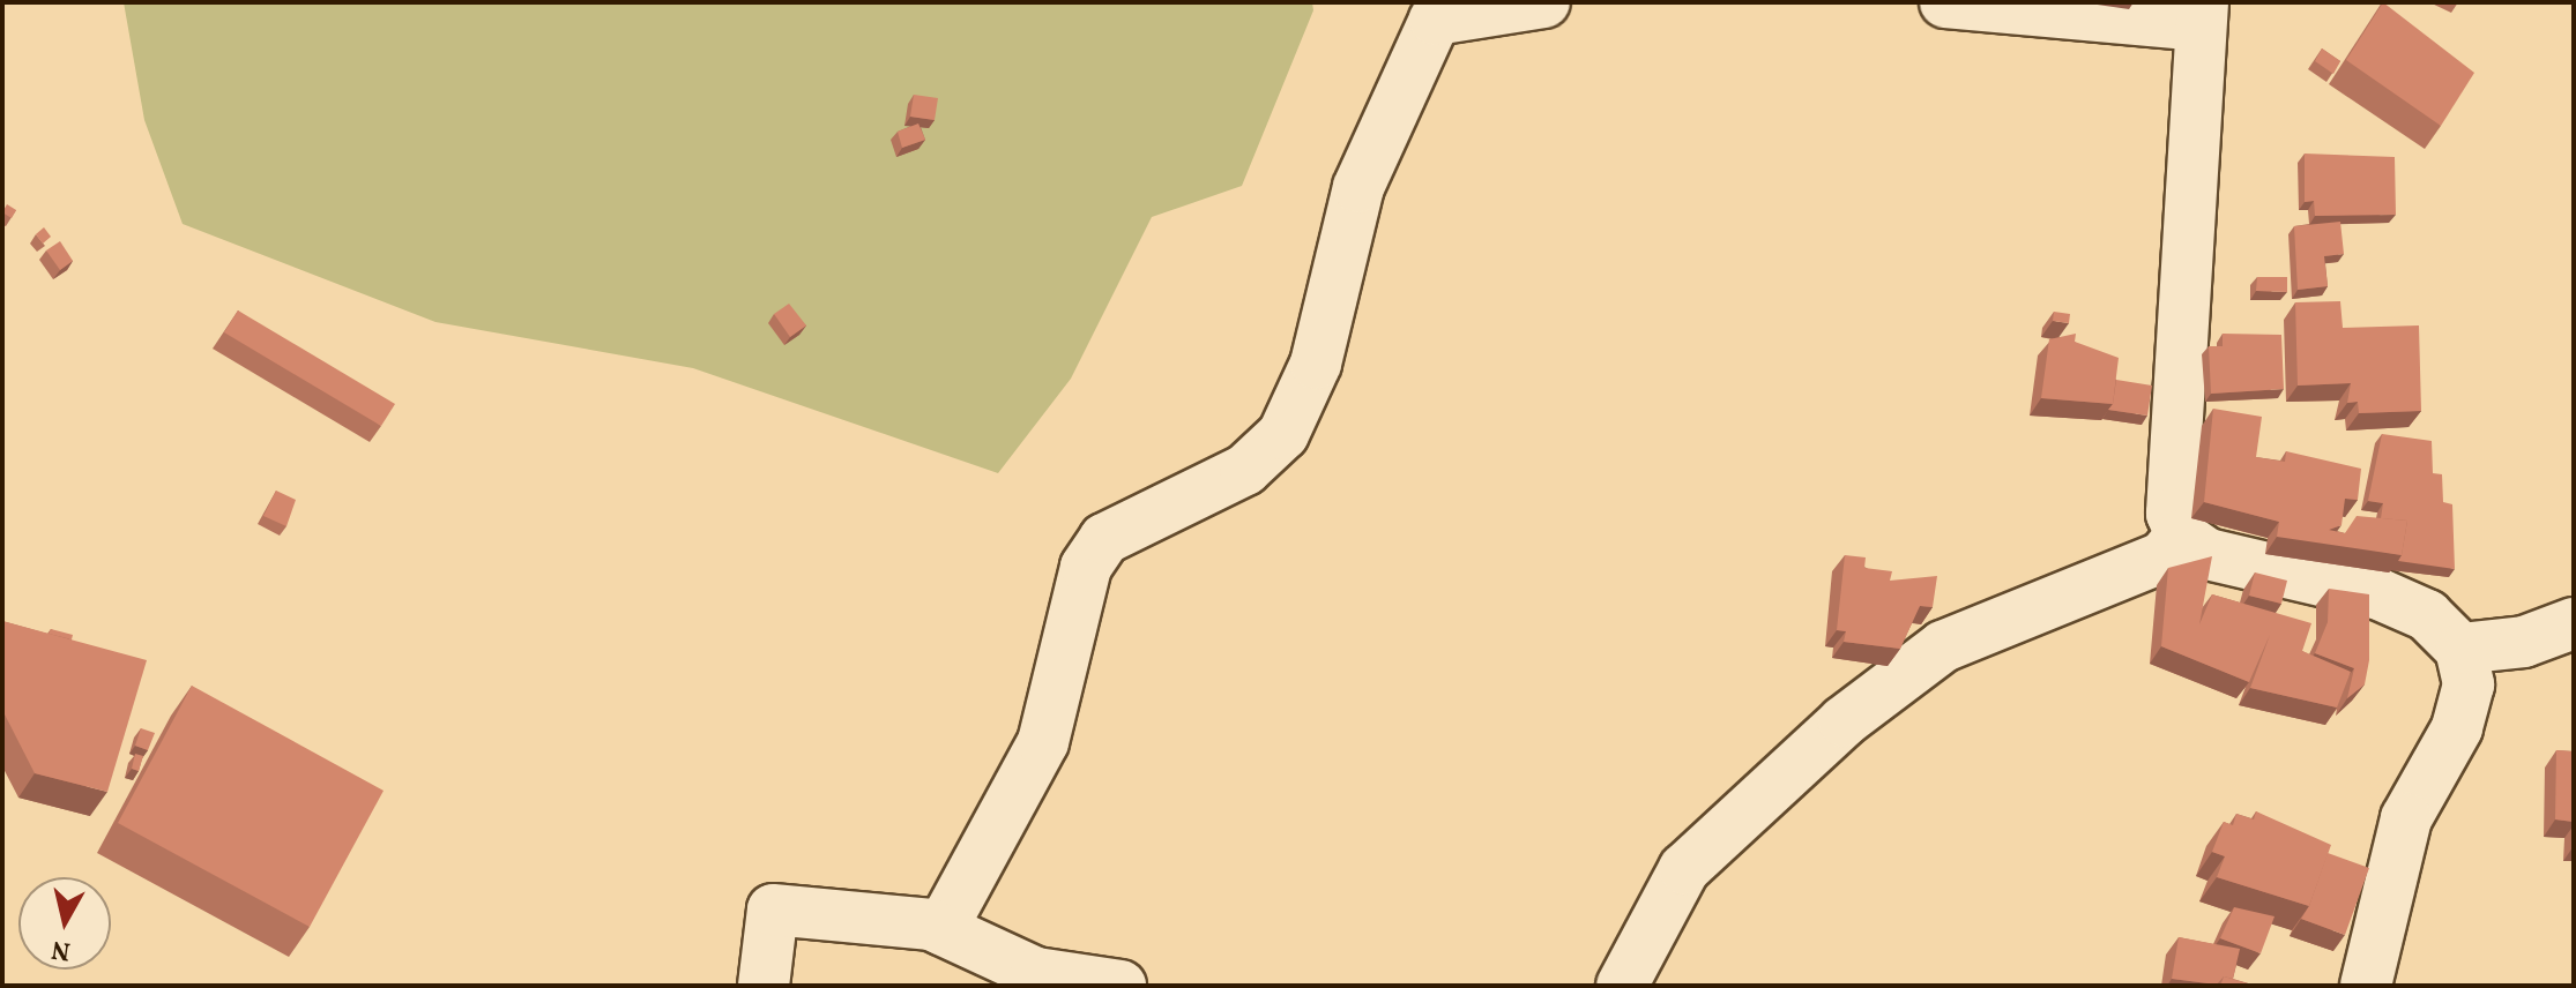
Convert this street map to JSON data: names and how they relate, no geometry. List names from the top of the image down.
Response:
{
  "north": "bottom"
}
